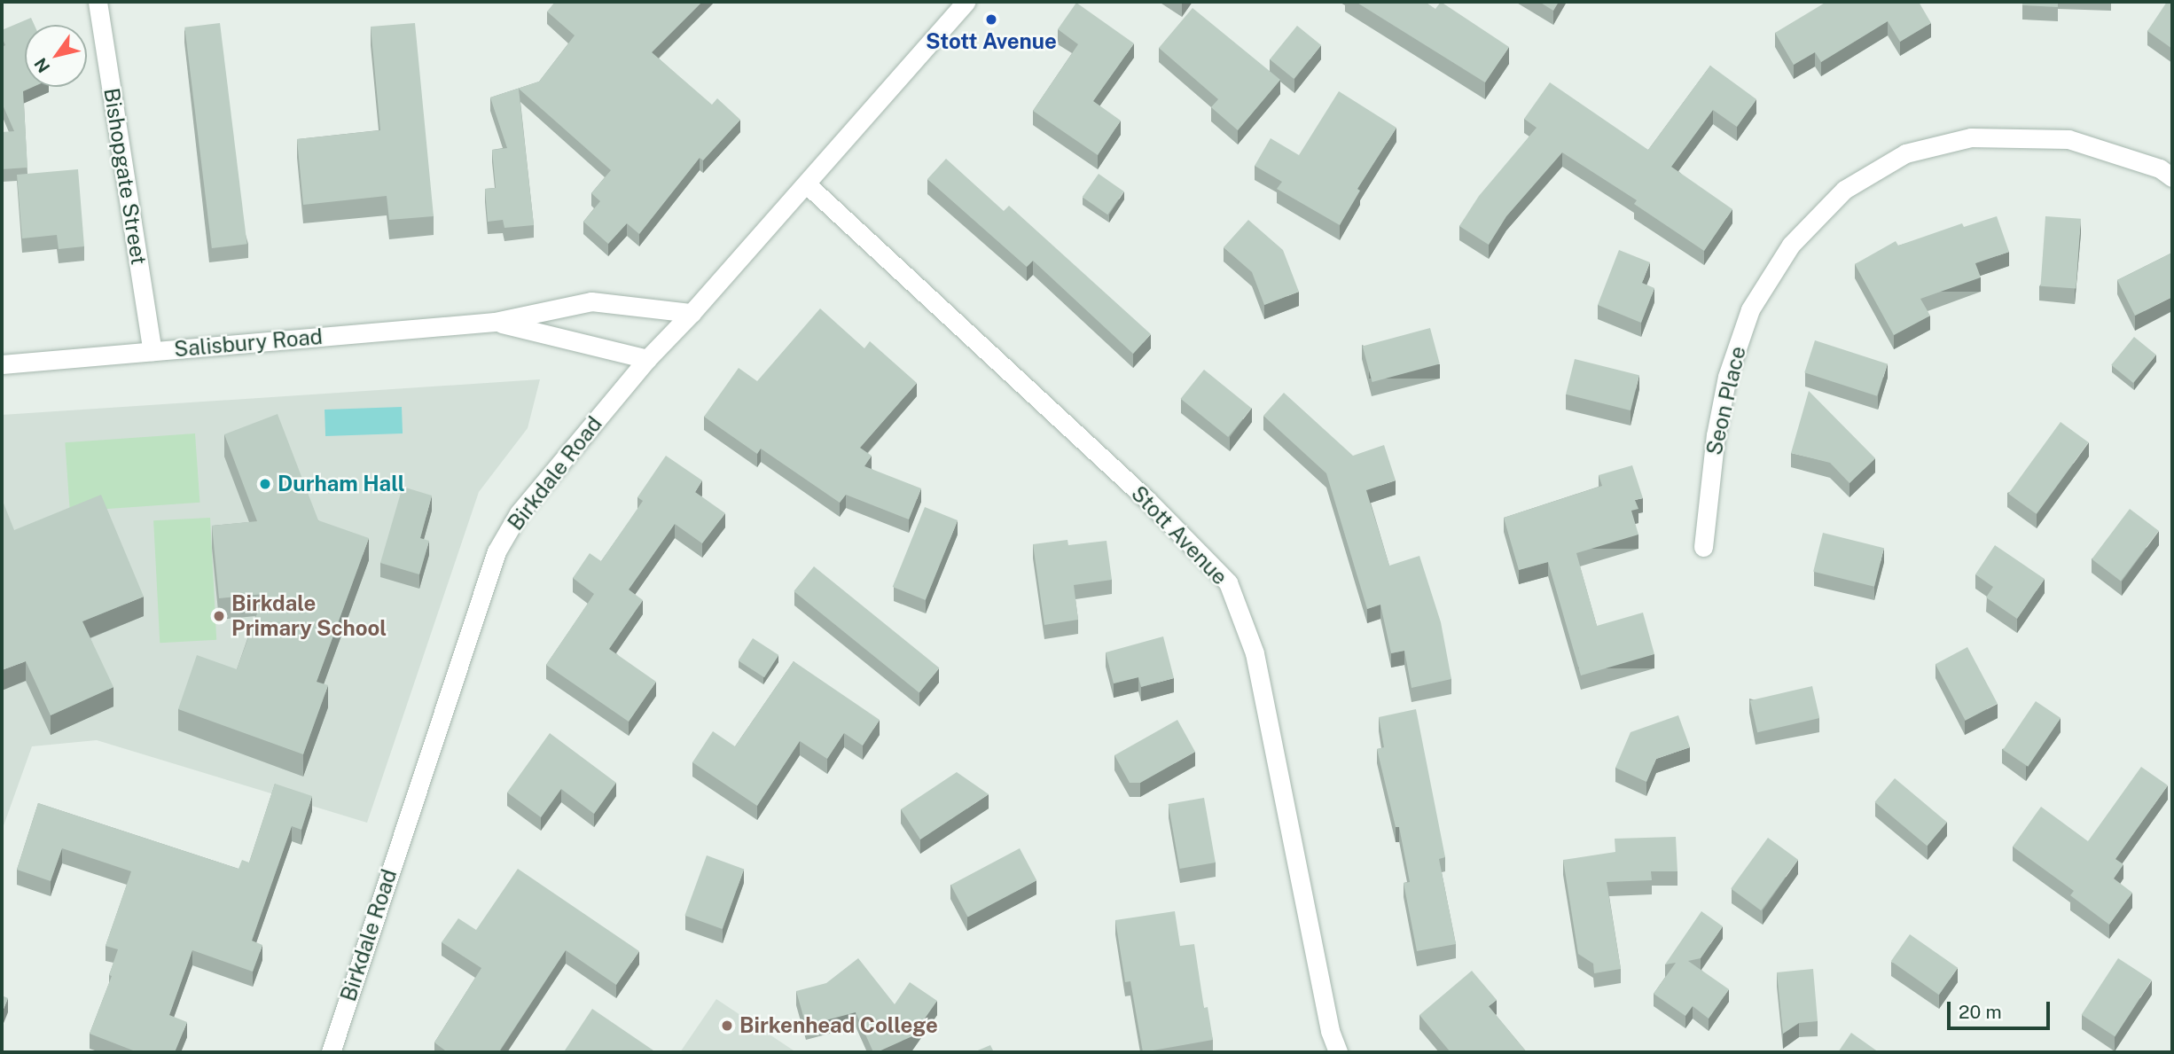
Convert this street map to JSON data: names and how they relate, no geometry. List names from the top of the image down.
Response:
{
  "streets": {
    "street": [
      "Bishopgate Street",
      "Salisbury Road",
      "Seon Place",
      "Birkdale Road",
      "Stott Avenue"
    ]
  },
  "crossings": [
    ["Bishopgate Street", "Salisbury Road"],
    ["Salisbury Road", "Birkdale Road"],
    ["Birkdale Road", "Stott Avenue"]
  ],
  "places": [
    "Stott Avenue",
    "Durham Hall",
    "Birkdale Primary School",
    "Birkenhead College"
  ],
  "scale_bar": "20 m",
  "north": "bottom left"
}
